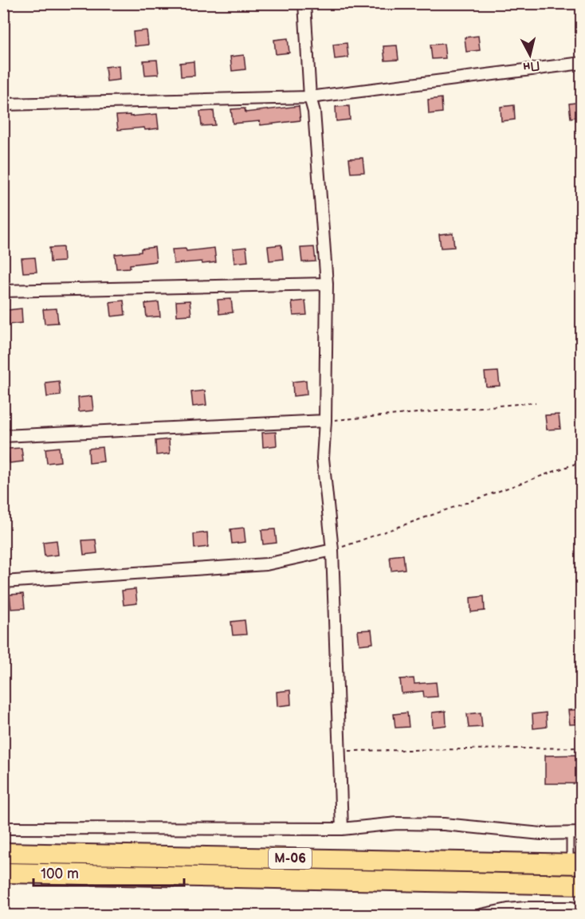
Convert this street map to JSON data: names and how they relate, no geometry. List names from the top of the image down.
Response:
{
  "streets": {
    "highway": ["М-06"]
  },
  "scale_bar": "100 m",
  "north": "bottom"
}
